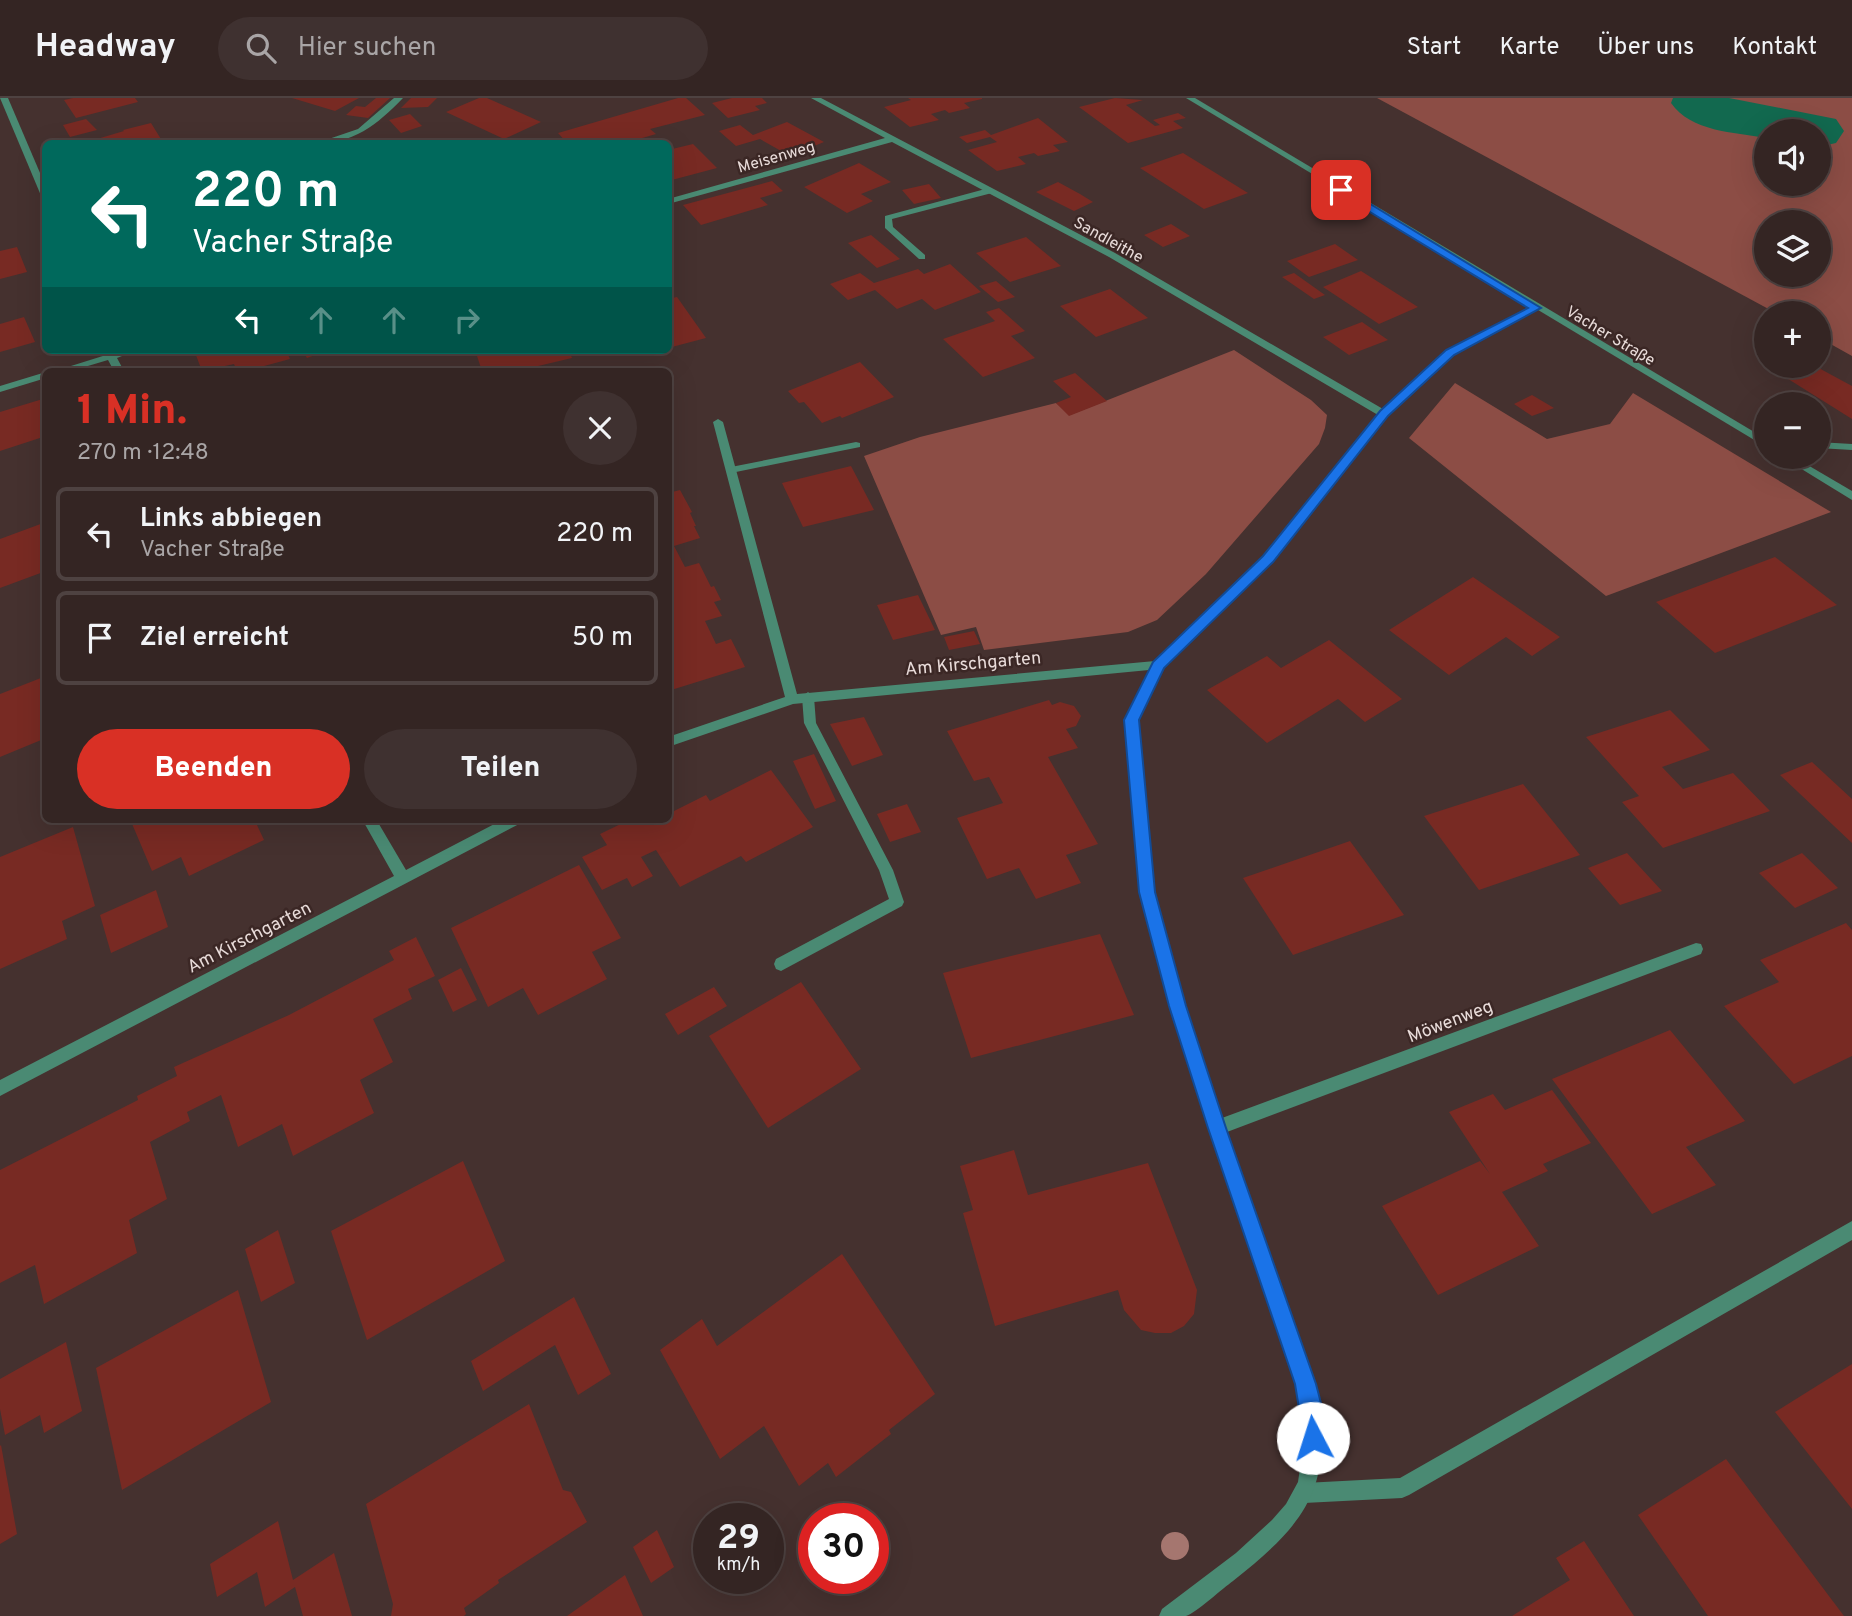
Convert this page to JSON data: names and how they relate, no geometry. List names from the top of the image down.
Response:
{
  "streets": {
    "street": [
      "Meisenweg",
      "Sandleithe",
      "Vacher Straße",
      "Am Kirschgarten",
      "Möwenweg"
    ]
  },
  "crossings": [
    ["Meisenweg", "Sandleithe"]
  ],
  "page": {
    "header": "Headway",
    "search": "Hier suchen",
    "nav": [
      "Start",
      "Karte",
      "Über uns",
      "Kontakt"
    ],
    "map_buttons": ["+", "−"],
    "turn": ["220 m", "Vacher Straße"],
    "heading": ["1 Min.", "270 m · 12:48"],
    "list": [
      {
        "name": "Links abbiegen",
        "note": "Vacher Straße",
        "value": "220 m"
      },
      {
        "name": "Ziel erreicht",
        "value": "50 m"
      }
    ],
    "buttons": ["Beenden", "Teilen"],
    "speed": "29 km/h",
    "limit": "30"
  }
}
